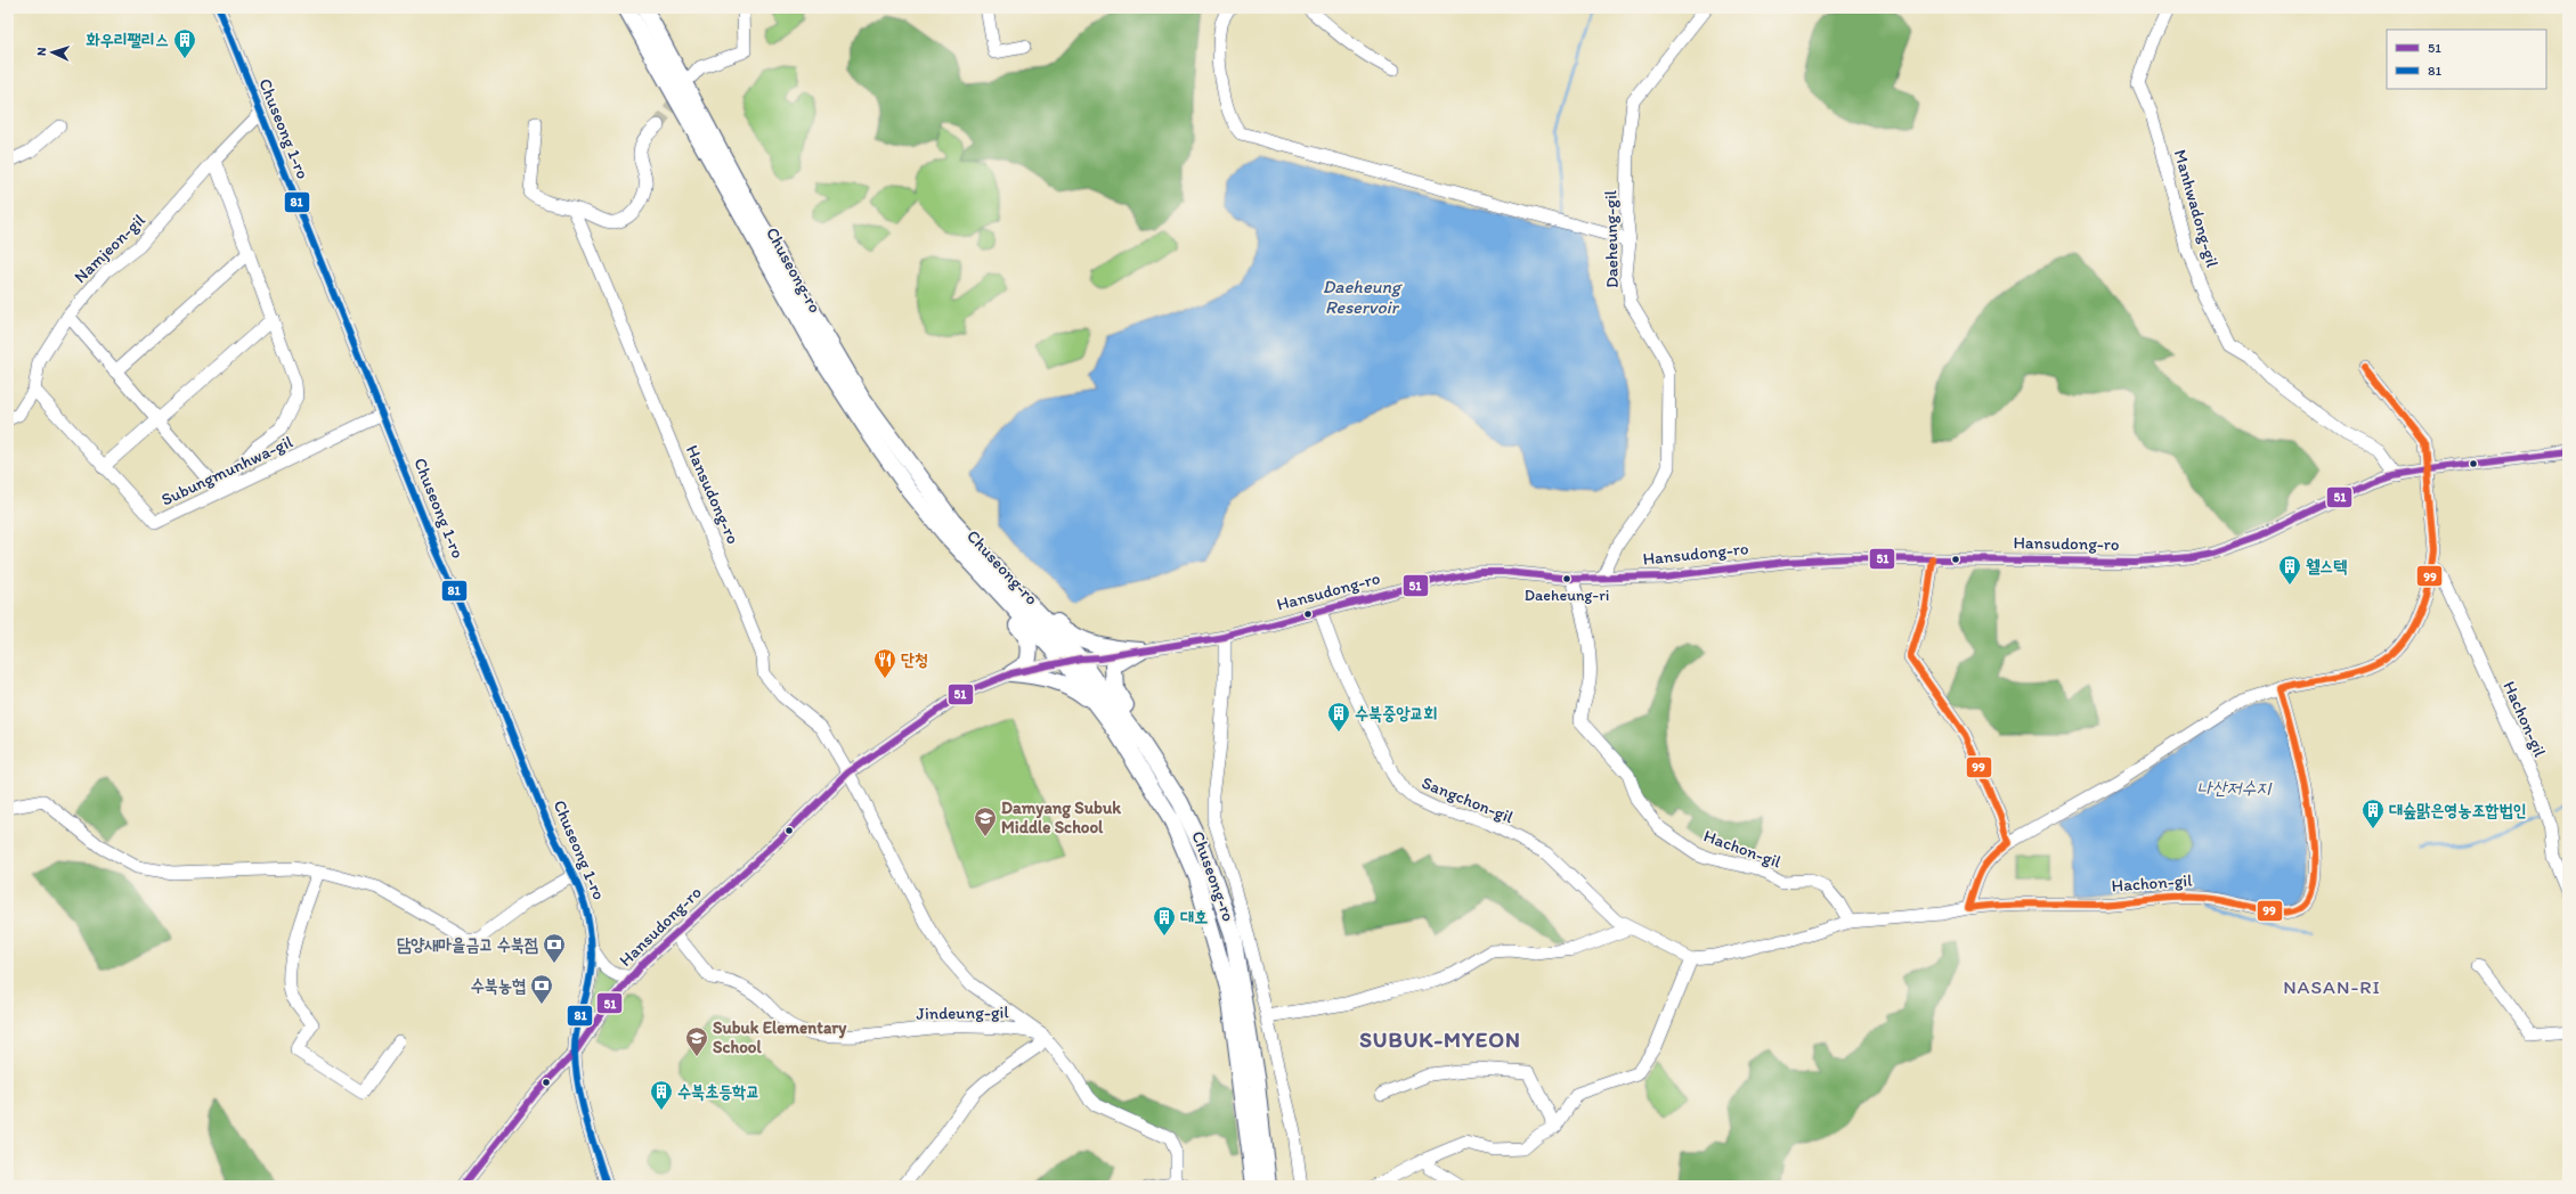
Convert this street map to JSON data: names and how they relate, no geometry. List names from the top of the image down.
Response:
{
  "streets": {
    "main road": ["Chuseong-ro"],
    "street": [
      "Chuseong 1-ro",
      "Manhwadong-gil",
      "Daeheung-gil",
      "Namjeon-gil",
      "Subungmunhwa-gil",
      "Hansudong-ro",
      "Hachon-gil",
      "Sangchon-gil",
      "Jindeung-gil"
    ]
  },
  "crossings": [
    ["Chuseong 1-ro", "Namjeon-gil"],
    ["Chuseong 1-ro", "Subungmunhwa-gil"],
    ["Chuseong 1-ro", "Hansudong-ro"],
    ["Manhwadong-gil", "Hansudong-ro"],
    ["Daeheung-gil", "Hansudong-ro"],
    ["Namjeon-gil", "Subungmunhwa-gil"],
    ["Chuseong-ro", "Hansudong-ro"],
    ["Hansudong-ro", "Hachon-gil"],
    ["Hansudong-ro", "Sangchon-gil"],
    ["Hansudong-ro", "Jindeung-gil"]
  ],
  "districts": ["NASAN-RI", "SUBUK-MYEON"],
  "water": ["Daeheung Reservoir", "나산저수지"],
  "places": {
    "building": [
      "화우리팰리스",
      "웰스텍",
      "수북중앙교회",
      "대숲맑은영농조합법인",
      "대호",
      "수북초등학교"
    ],
    "other": ["Daeheung-ri"],
    "restaurant": ["단청"],
    "school or university": ["Damyang Subuk Middle School", "Subuk Elementary School"],
    "bank": ["담양새마을금고 수북점", "수북농협"]
  },
  "lines": ["transit line 81", "transit line 99", "transit line 51"],
  "legend": ["51", "81"],
  "north": "left"
}
